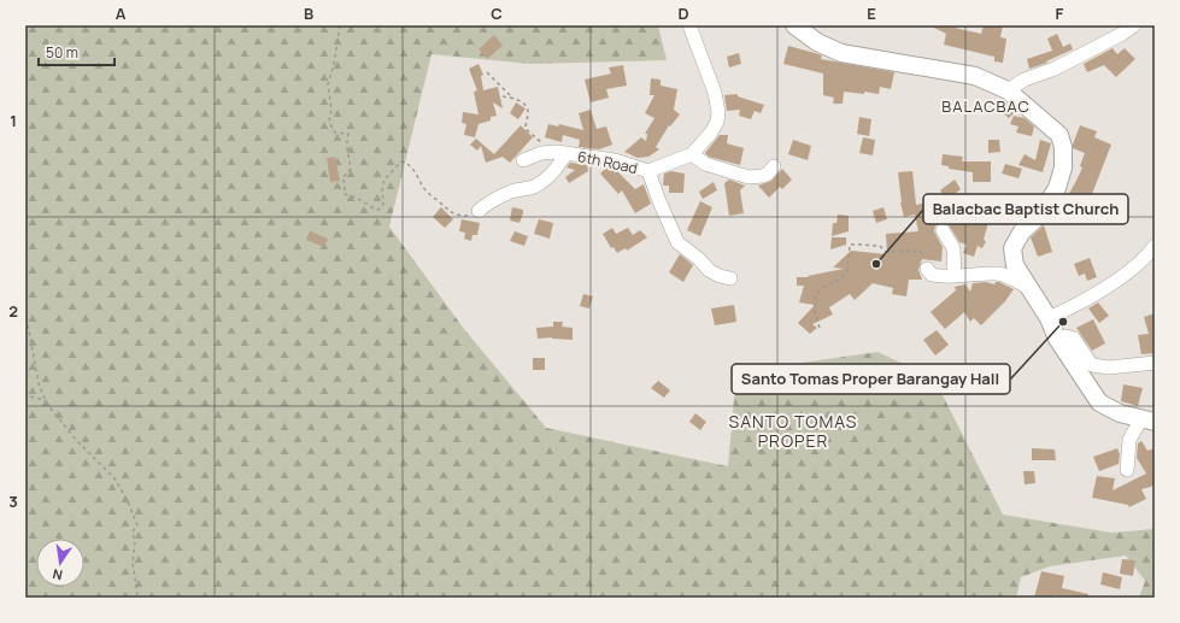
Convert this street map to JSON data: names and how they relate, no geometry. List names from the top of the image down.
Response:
{
  "streets": {
    "street": ["6th Road"]
  },
  "districts": ["BALACBAC", "SANTO TOMAS PROPER"],
  "places": ["Balacbac Baptist Church", "Santo Tomas Proper Barangay Hall"],
  "scale_bar": "50 m",
  "north": "bottom",
  "grid": {
    "columns": [
      "A",
      "B",
      "C",
      "D",
      "E",
      "F"
    ],
    "rows": ["1", "2", "3"]
  }
}
